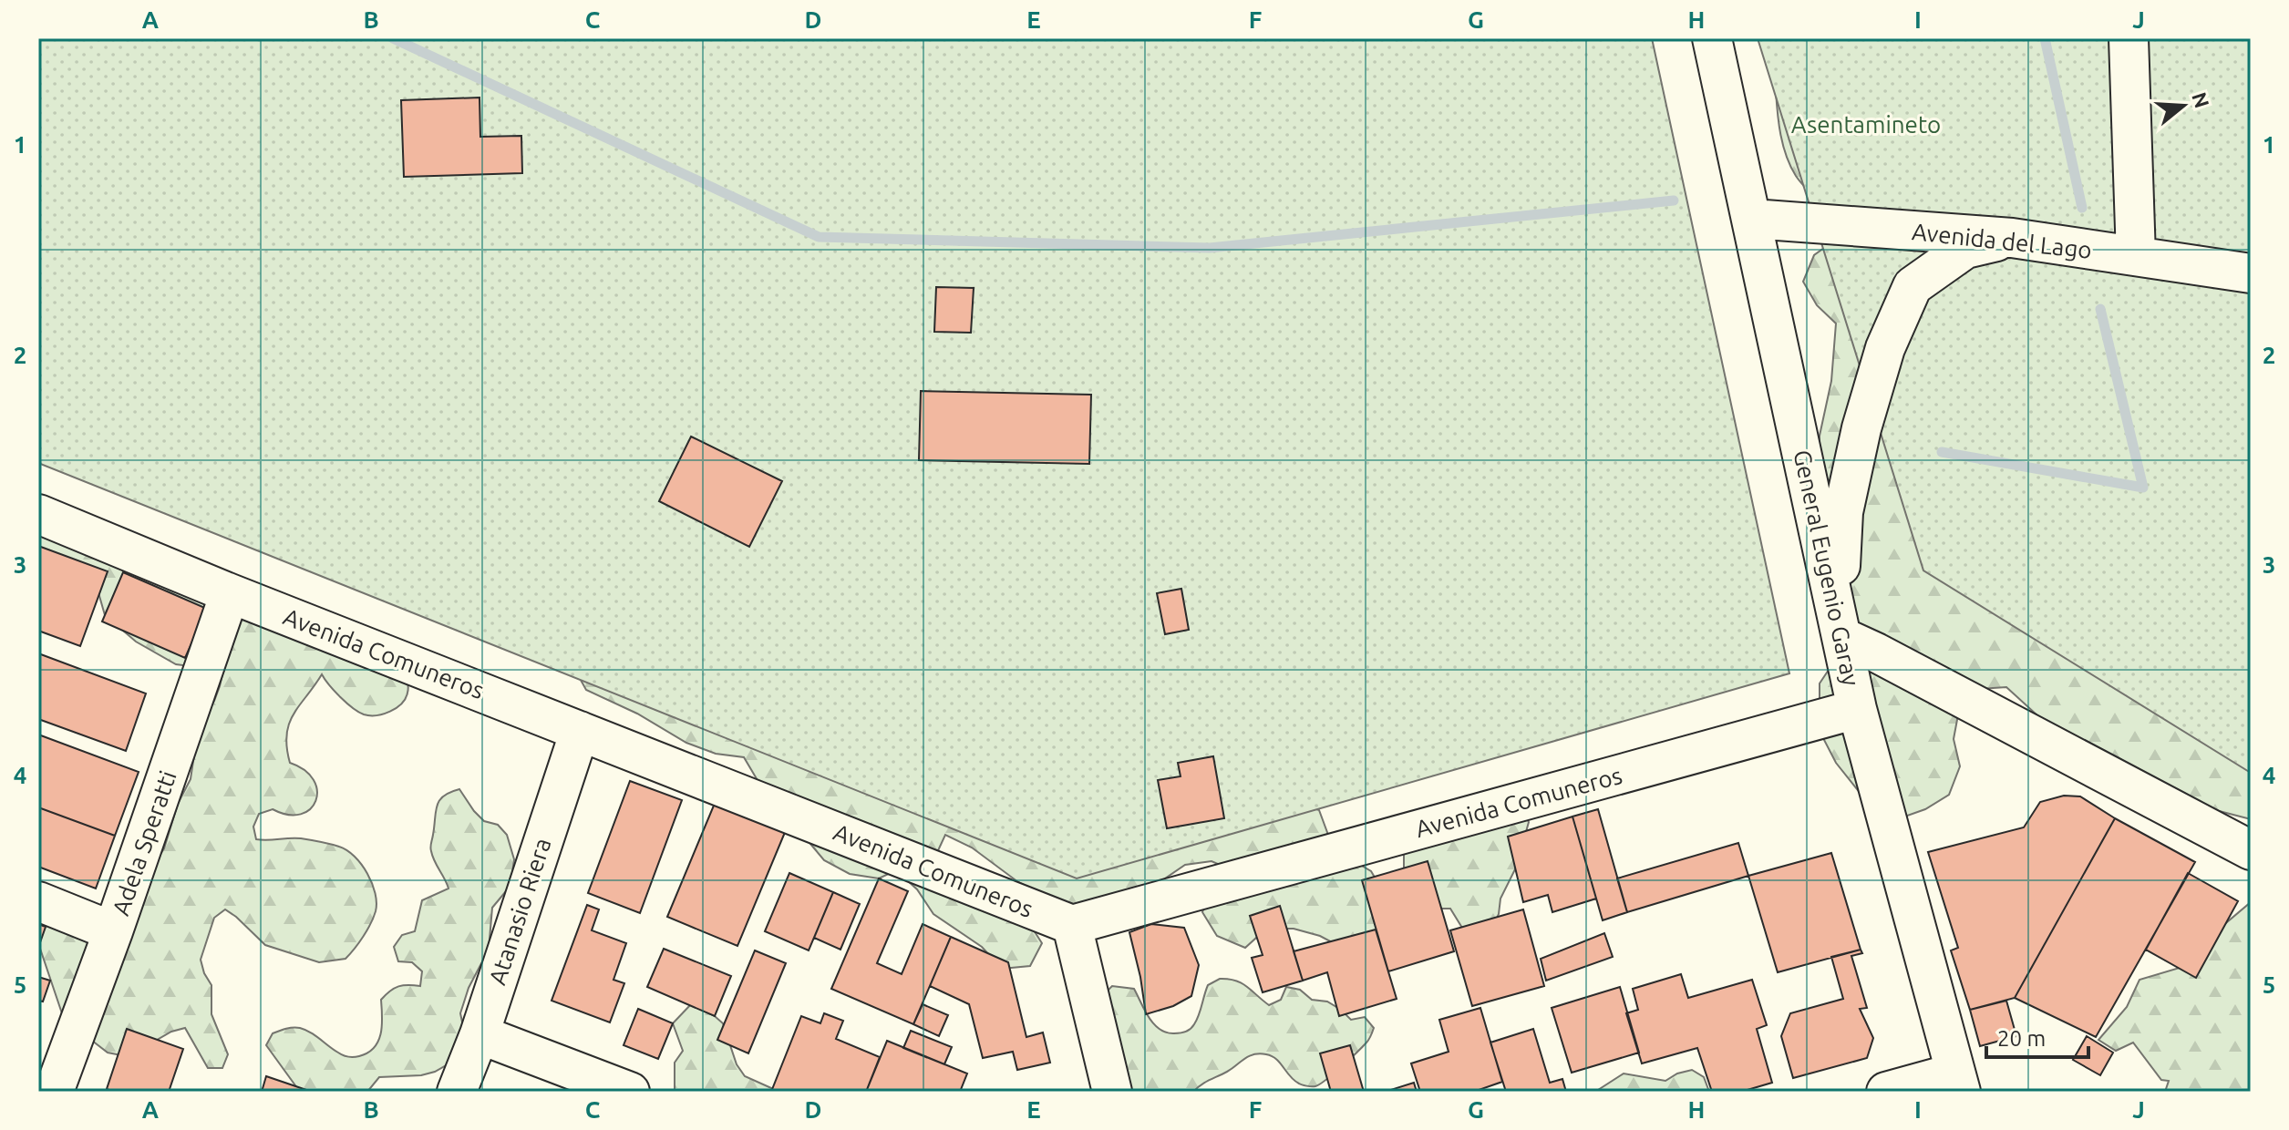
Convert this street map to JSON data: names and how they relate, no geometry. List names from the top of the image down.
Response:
{
  "streets": {
    "street": [
      "Avenida del Lago",
      "General Eugenio Garay",
      "Avenida Comuneros",
      "Adela Speratti",
      "Atanasio Riera"
    ]
  },
  "crossings": [
    ["Avenida del Lago", "General Eugenio Garay"],
    ["General Eugenio Garay", "Avenida Comuneros"],
    ["Avenida Comuneros", "Adela Speratti"],
    ["Avenida Comuneros", "Atanasio Riera"]
  ],
  "parks": ["Asentamineto"],
  "scale_bar": "20 m",
  "north": "right",
  "grid": {
    "columns": [
      "A",
      "B",
      "C",
      "D",
      "E",
      "F",
      "G",
      "H",
      "I",
      "J"
    ],
    "rows": [
      "1",
      "2",
      "3",
      "4",
      "5"
    ]
  }
}
